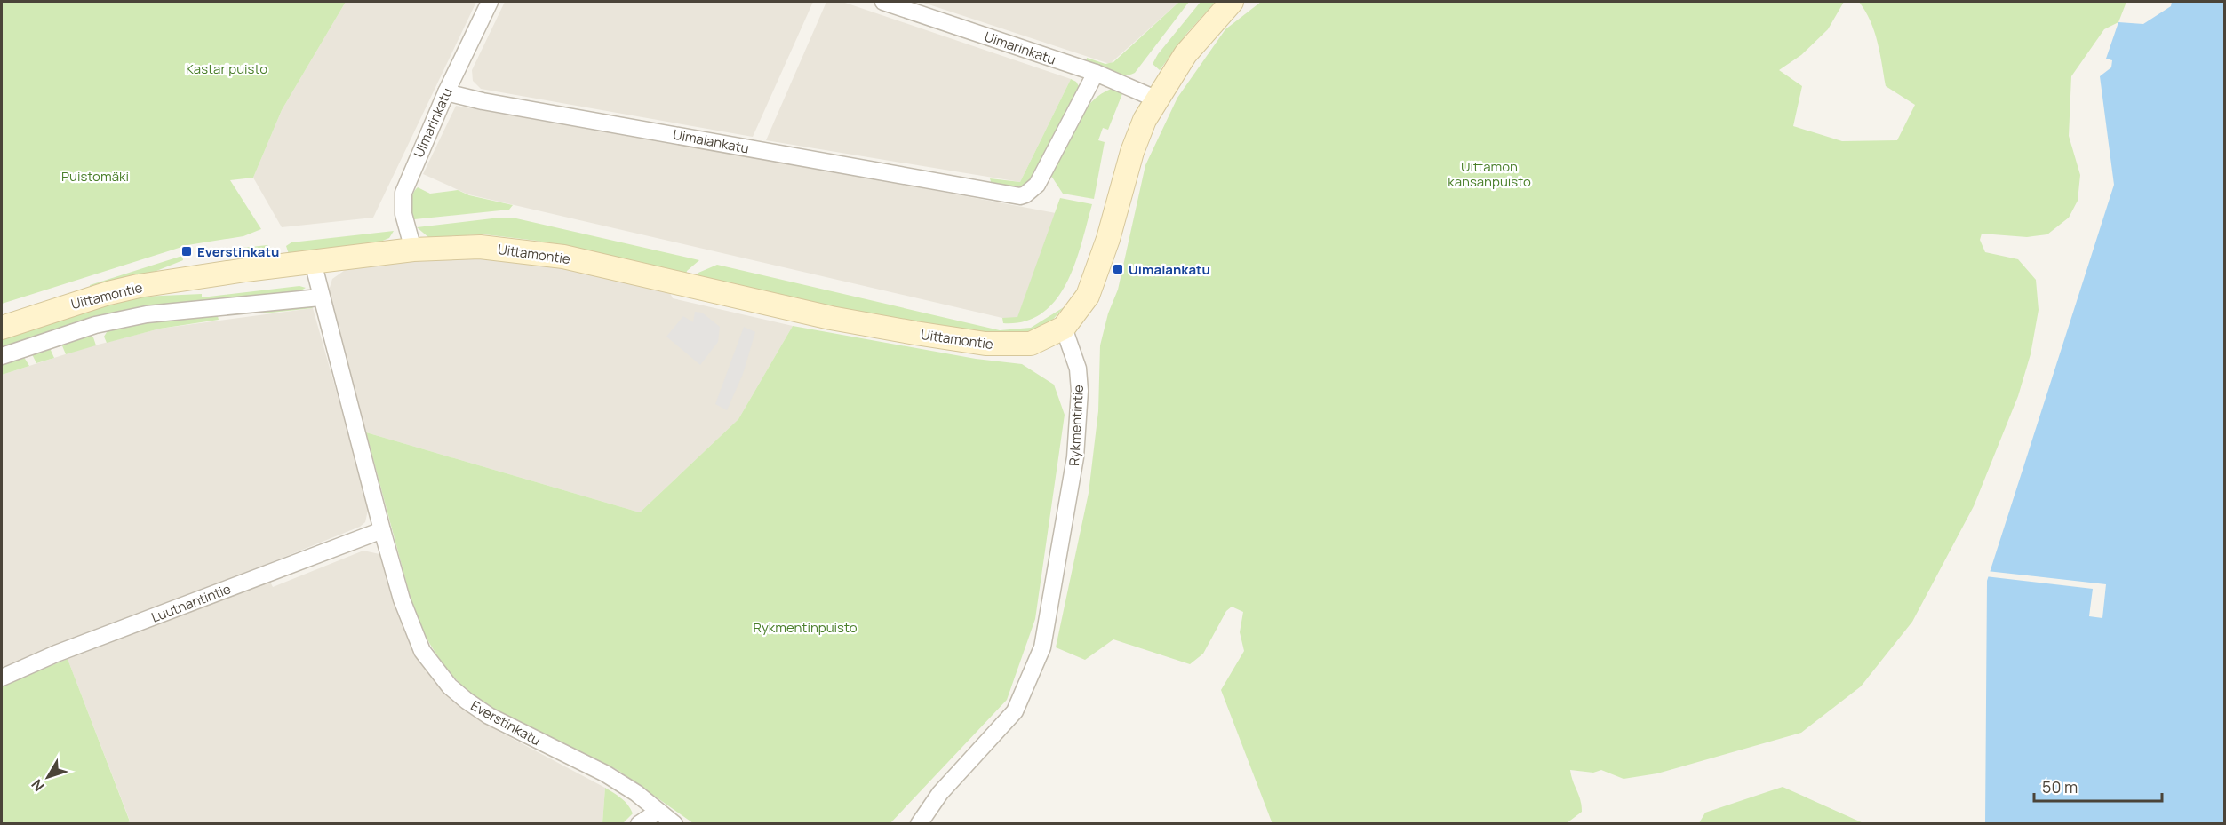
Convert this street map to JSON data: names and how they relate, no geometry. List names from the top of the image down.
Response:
{
  "streets": {
    "street": [
      "Uimarinkatu",
      "Uimalankatu",
      "Uittamontie",
      "Rykmentintie",
      "Luutnantintie",
      "Everstinkatu"
    ]
  },
  "crossings": [
    ["Uimarinkatu", "Uimalankatu"],
    ["Uimarinkatu", "Uittamontie"],
    ["Uittamontie", "Rykmentintie"],
    ["Uittamontie", "Everstinkatu"],
    ["Luutnantintie", "Everstinkatu"]
  ],
  "parks": [
    "Kastaripuisto",
    "Uittamon kansanpuisto",
    "Puistomäki",
    "Rykmentinpuisto"
  ],
  "places": {
    "transit": ["Everstinkatu", "Uimalankatu"]
  },
  "scale_bar": "50 m",
  "north": "bottom left"
}
